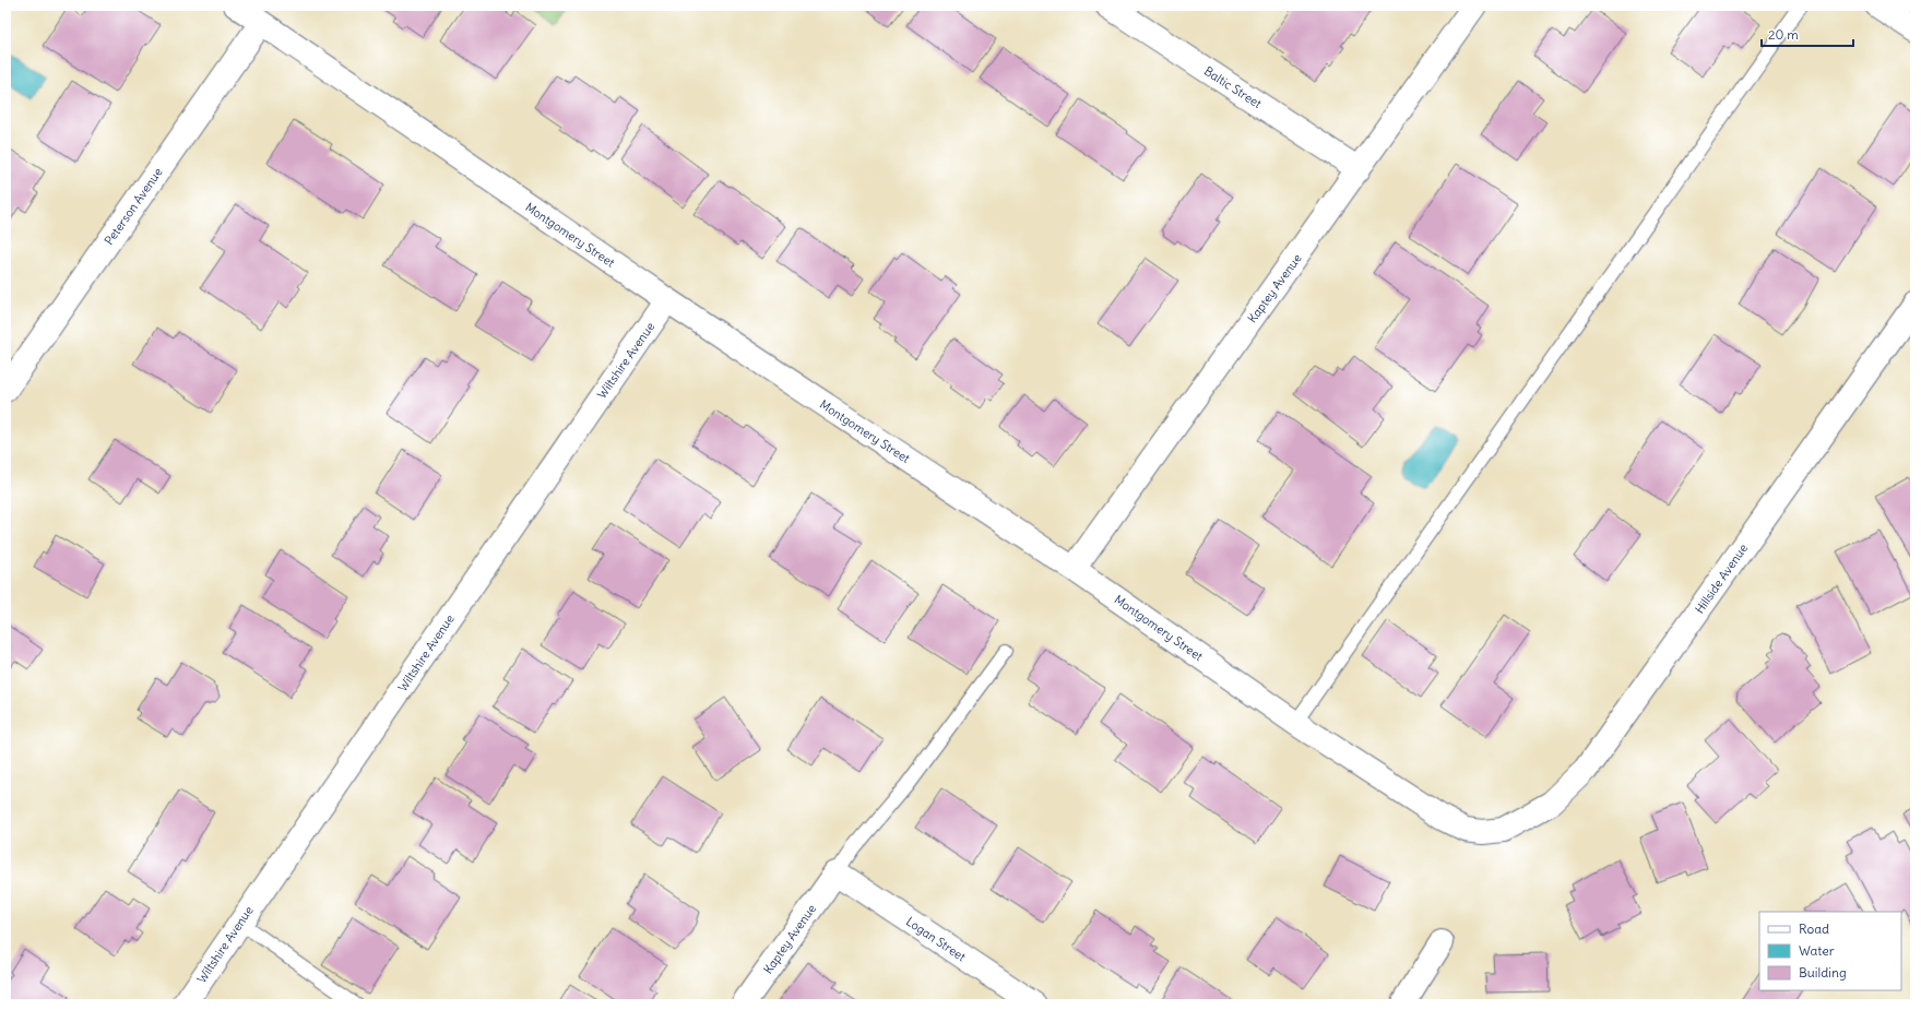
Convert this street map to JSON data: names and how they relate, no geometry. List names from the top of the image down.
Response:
{
  "streets": {
    "street": [
      "Baltic Street",
      "Peterson Avenue",
      "Montgomery Street",
      "Kaptey Avenue",
      "Wiltshire Avenue",
      "Hillside Avenue",
      "Logan Street"
    ]
  },
  "crossings": [
    ["Baltic Street", "Kaptey Avenue"],
    ["Peterson Avenue", "Montgomery Street"],
    ["Montgomery Street", "Kaptey Avenue"],
    ["Montgomery Street", "Wiltshire Avenue"],
    ["Montgomery Street", "Hillside Avenue"],
    ["Kaptey Avenue", "Logan Street"]
  ],
  "legend": ["Road", "Water", "Building"],
  "scale_bar": "20 m"
}
